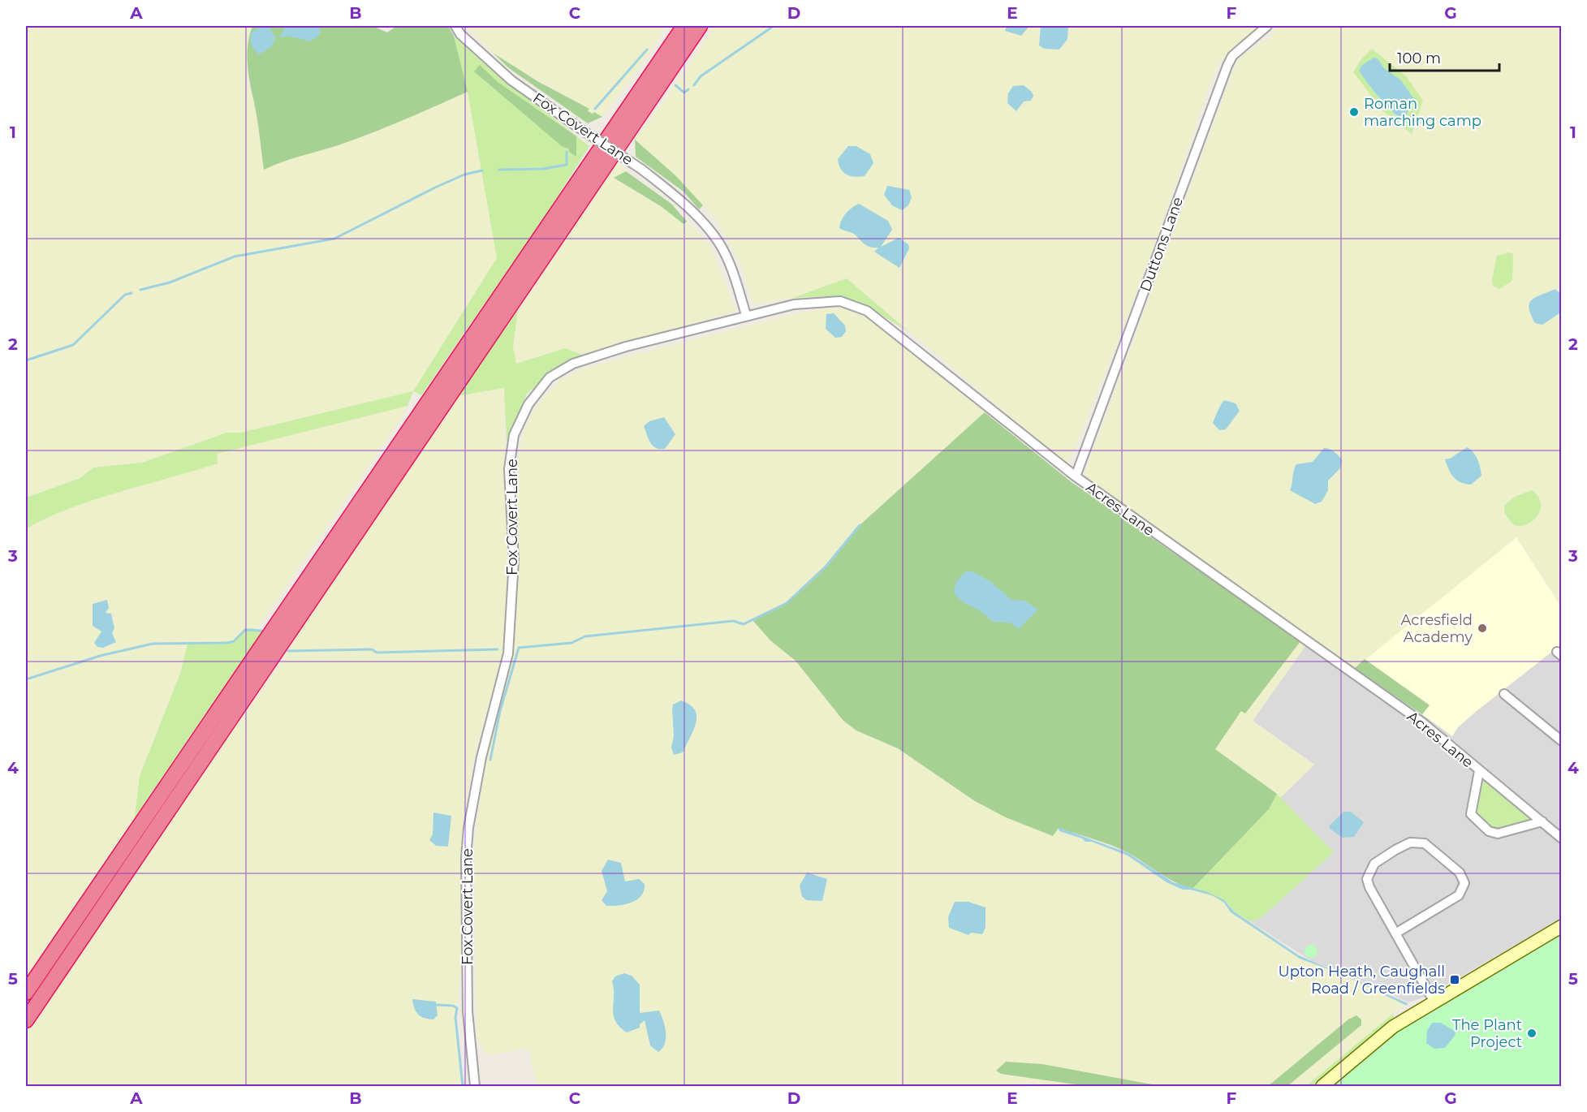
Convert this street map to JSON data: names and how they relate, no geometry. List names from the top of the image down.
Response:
{
  "streets": {
    "street": ["Fox Covert Lane", "Duttons Lane", "Acres Lane"]
  },
  "crossings": [
    ["Fox Covert Lane", "Acres Lane"],
    ["Duttons Lane", "Acres Lane"]
  ],
  "places": {
    "other": ["Roman marching camp", "Acresfield Academy", "The Plant Project"],
    "transit": ["Upton Heath, Caughall Road / Greenfields"]
  },
  "scale_bar": "100 m",
  "grid": {
    "columns": [
      "A",
      "B",
      "C",
      "D",
      "E",
      "F",
      "G"
    ],
    "rows": [
      "1",
      "2",
      "3",
      "4",
      "5"
    ]
  }
}
